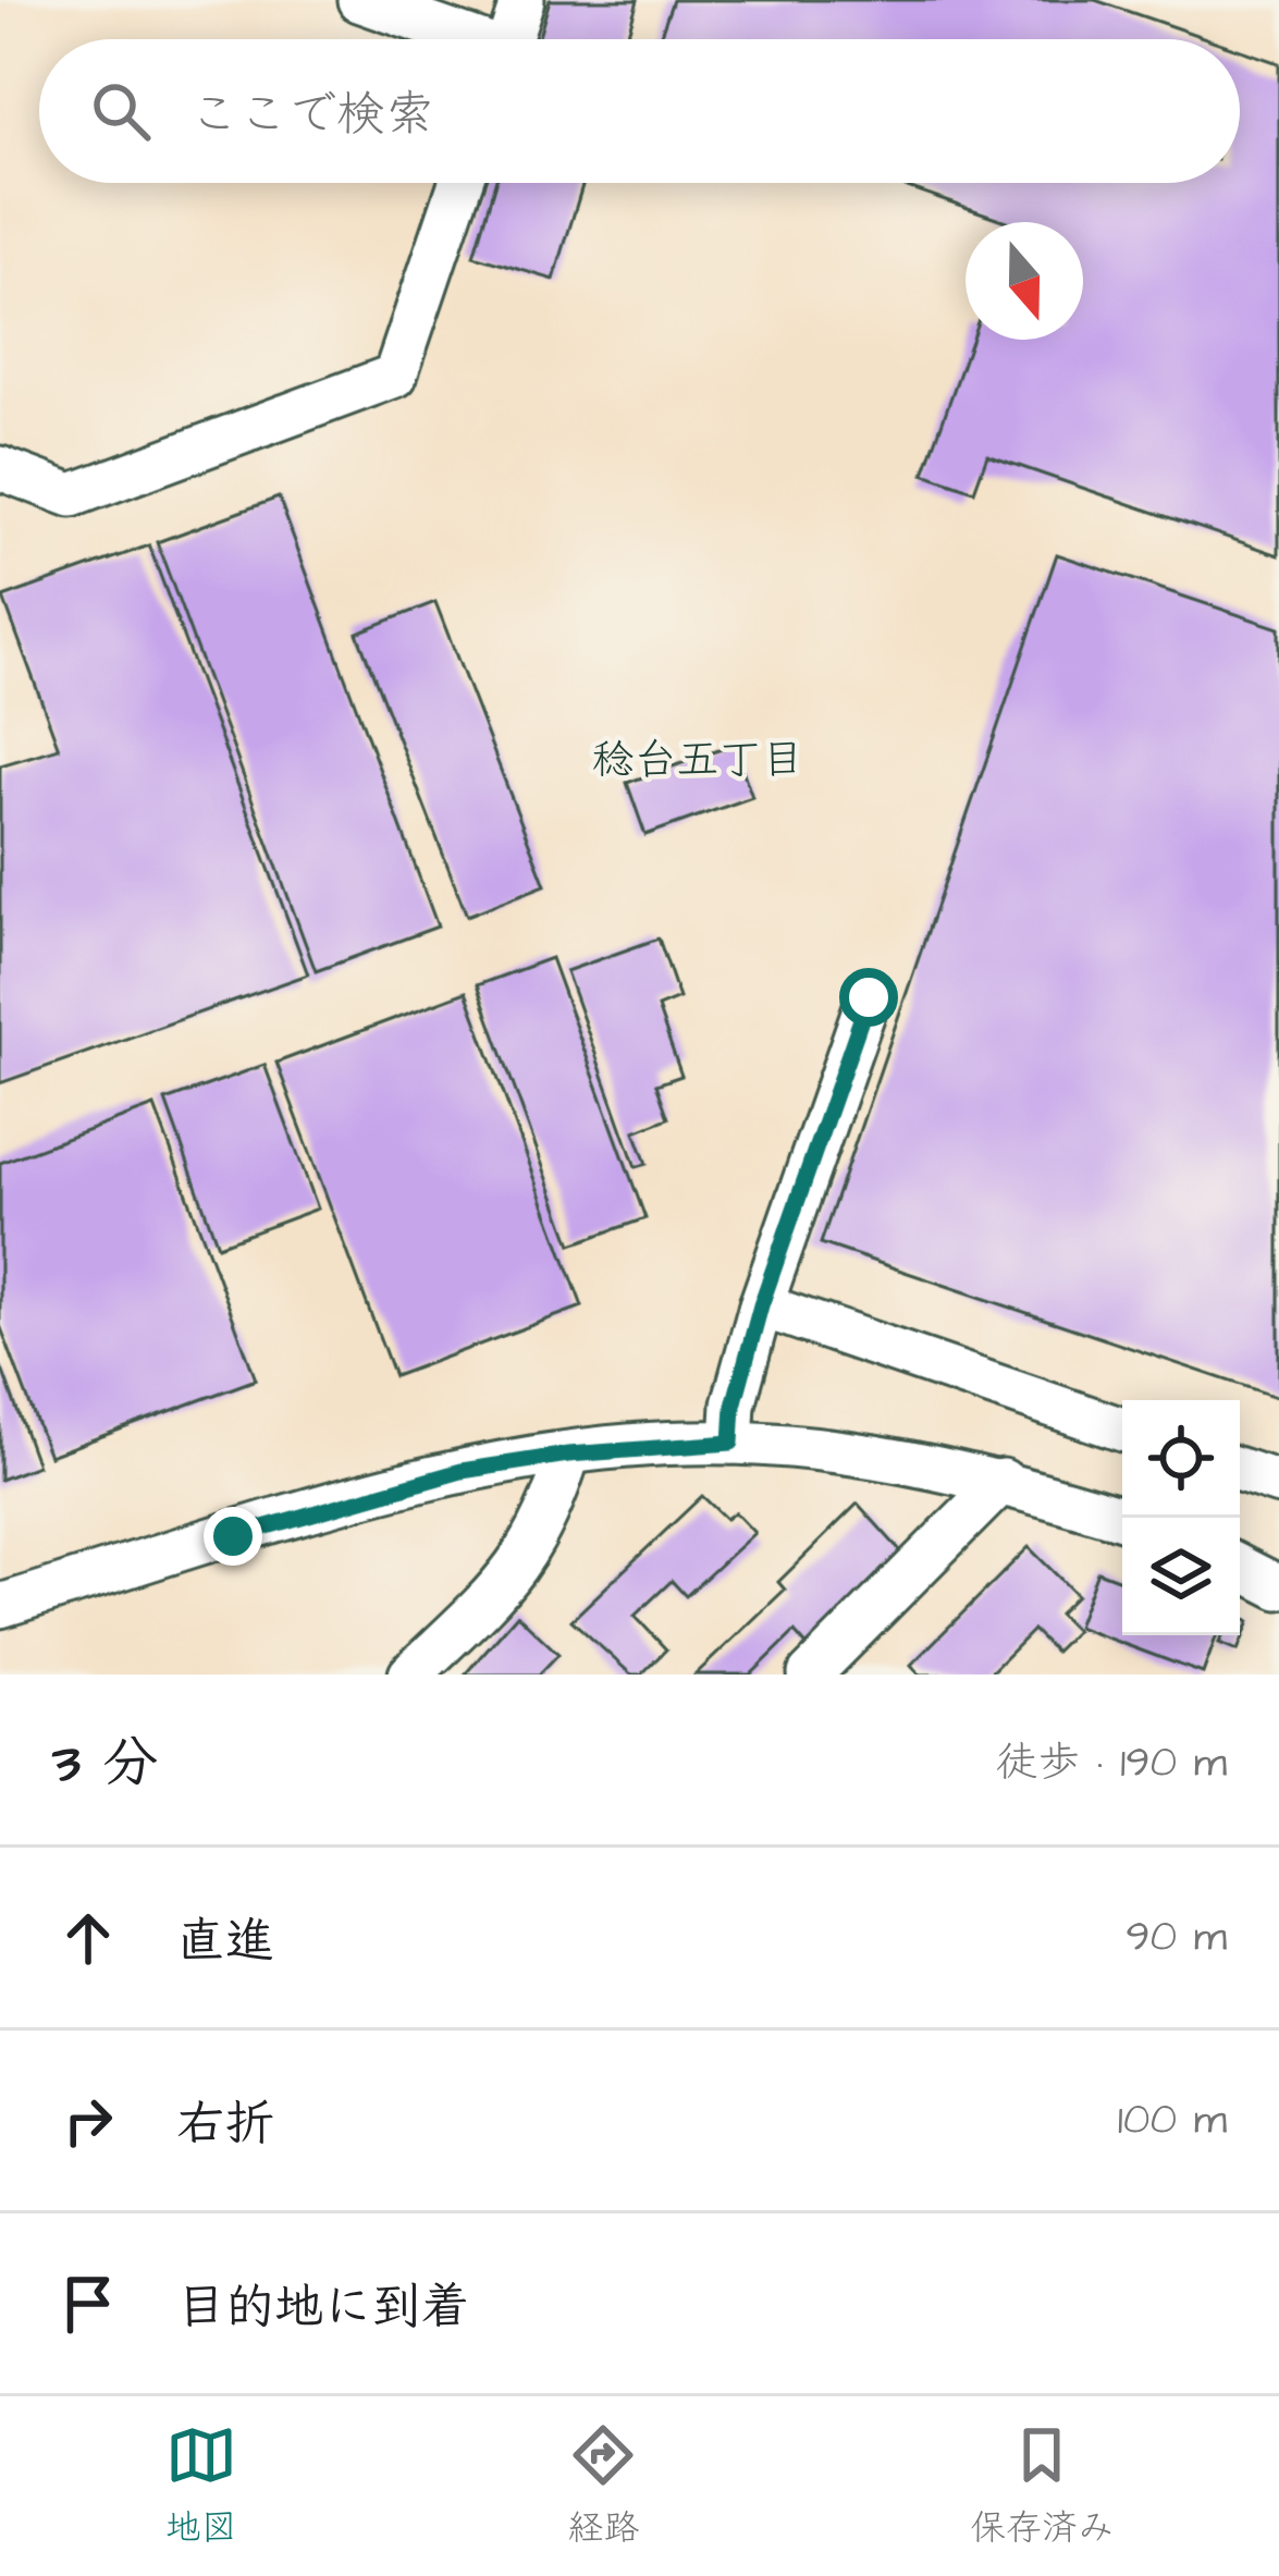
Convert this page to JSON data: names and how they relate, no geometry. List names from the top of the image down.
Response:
{
  "districts": ["稔台五丁目"],
  "north": "bottom",
  "page": {
    "search": "ここで検索",
    "heading": ["3 分", "徒歩 · 190 m"],
    "list": [
      ["直進", "90 m"],
      ["右折", "100 m"],
      "目的地に到着"
    ],
    "nav": ["地図", "経路", "保存済み"]
  }
}
